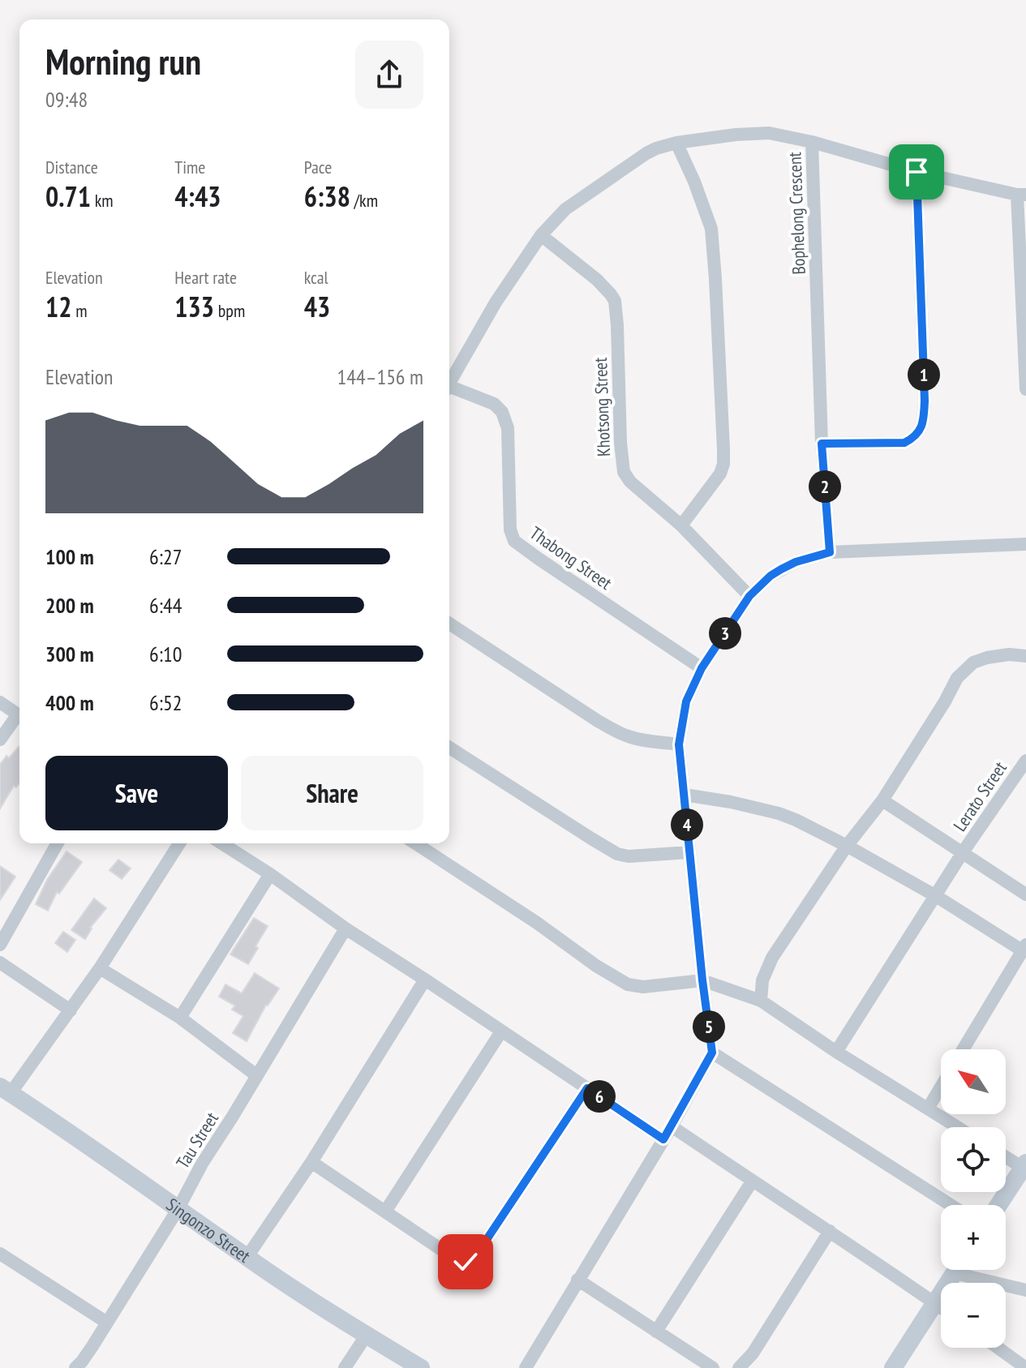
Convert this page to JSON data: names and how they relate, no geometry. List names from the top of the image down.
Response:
{
  "streets": {
    "street": [
      "Bophelong Crescent",
      "Khotsong Street",
      "Thabong Street",
      "Lerato Street",
      "Tau Street",
      "Singonzo Street"
    ]
  },
  "crossings": [
    ["Bophelong Crescent", "Khotsong Street"],
    ["Tau Street", "Singonzo Street"]
  ],
  "north": "top left",
  "page": {
    "heading": ["Morning run", "09:48"],
    "stats": [
      ["Distance", "0.71 km"],
      ["Time", "4:43"],
      ["Pace", "6:38 /km"],
      ["Elevation", "12 m"],
      ["Heart rate", "133 bpm"],
      ["kcal", "43"]
    ],
    "chart": ["Elevation", "144–156 m"],
    "pins": [
      "1",
      "2",
      "3",
      "4",
      "5",
      "6"
    ],
    "list": [
      {
        "name": "100 m",
        "note": "6:27"
      },
      {
        "name": "200 m",
        "note": "6:44"
      },
      {
        "name": "300 m",
        "note": "6:10"
      },
      {
        "name": "400 m",
        "note": "6:52"
      }
    ],
    "buttons": ["Save", "Share"],
    "map_buttons": ["+", "−"]
  }
}
